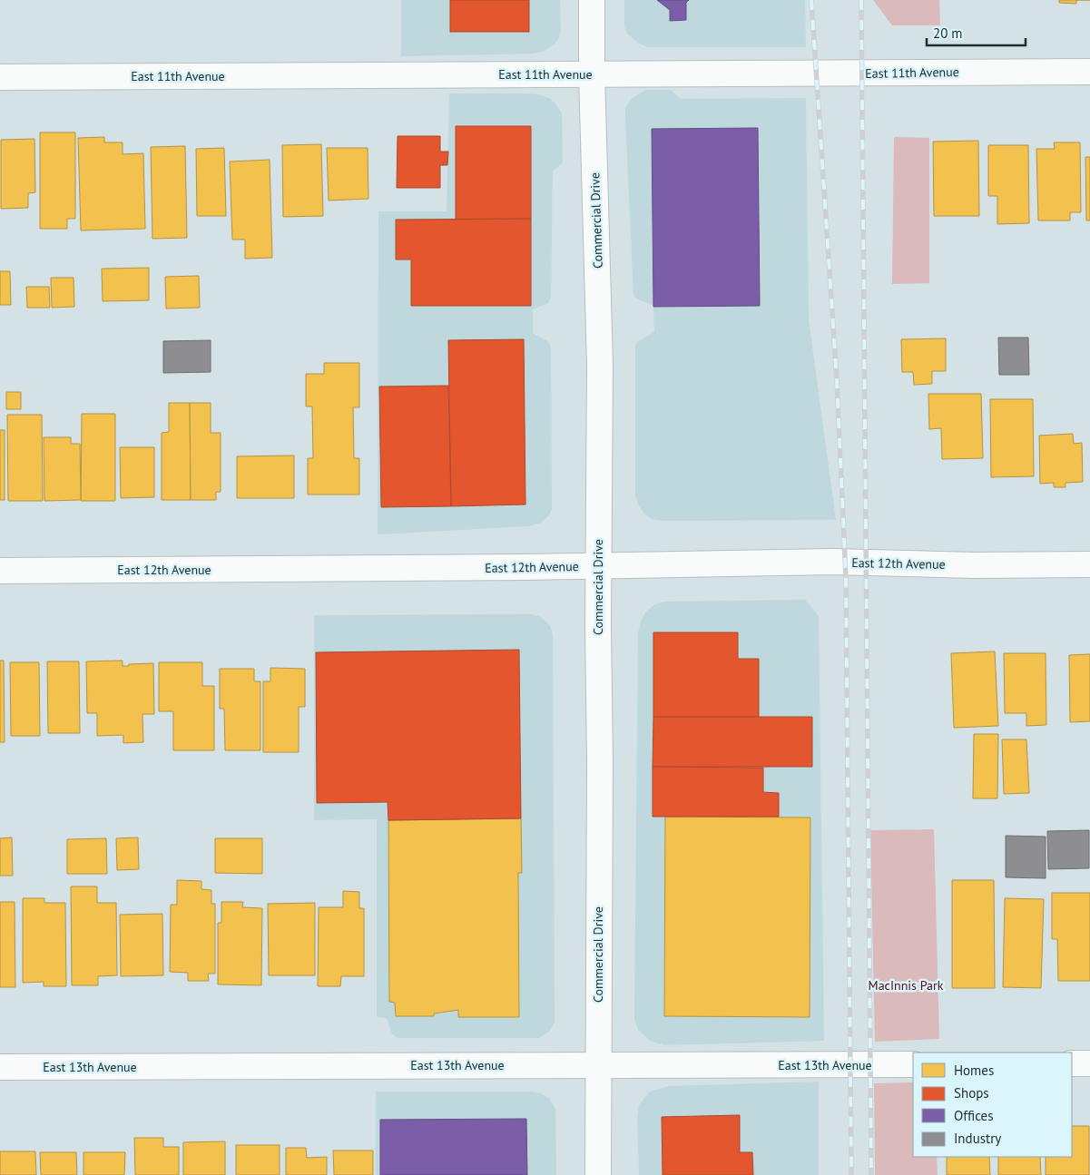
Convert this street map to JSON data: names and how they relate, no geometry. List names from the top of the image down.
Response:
{
  "streets": {
    "street": [
      "East 11th Avenue",
      "Commercial Drive",
      "East 12th Avenue",
      "East 13th Avenue"
    ]
  },
  "crossings": [
    ["East 11th Avenue", "Commercial Drive"],
    ["Commercial Drive", "East 12th Avenue"],
    ["Commercial Drive", "East 13th Avenue"]
  ],
  "parks": ["MacInnis Park"],
  "legend": [
    "Homes",
    "Shops",
    "Offices",
    "Industry"
  ],
  "scale_bar": "20 m"
}
